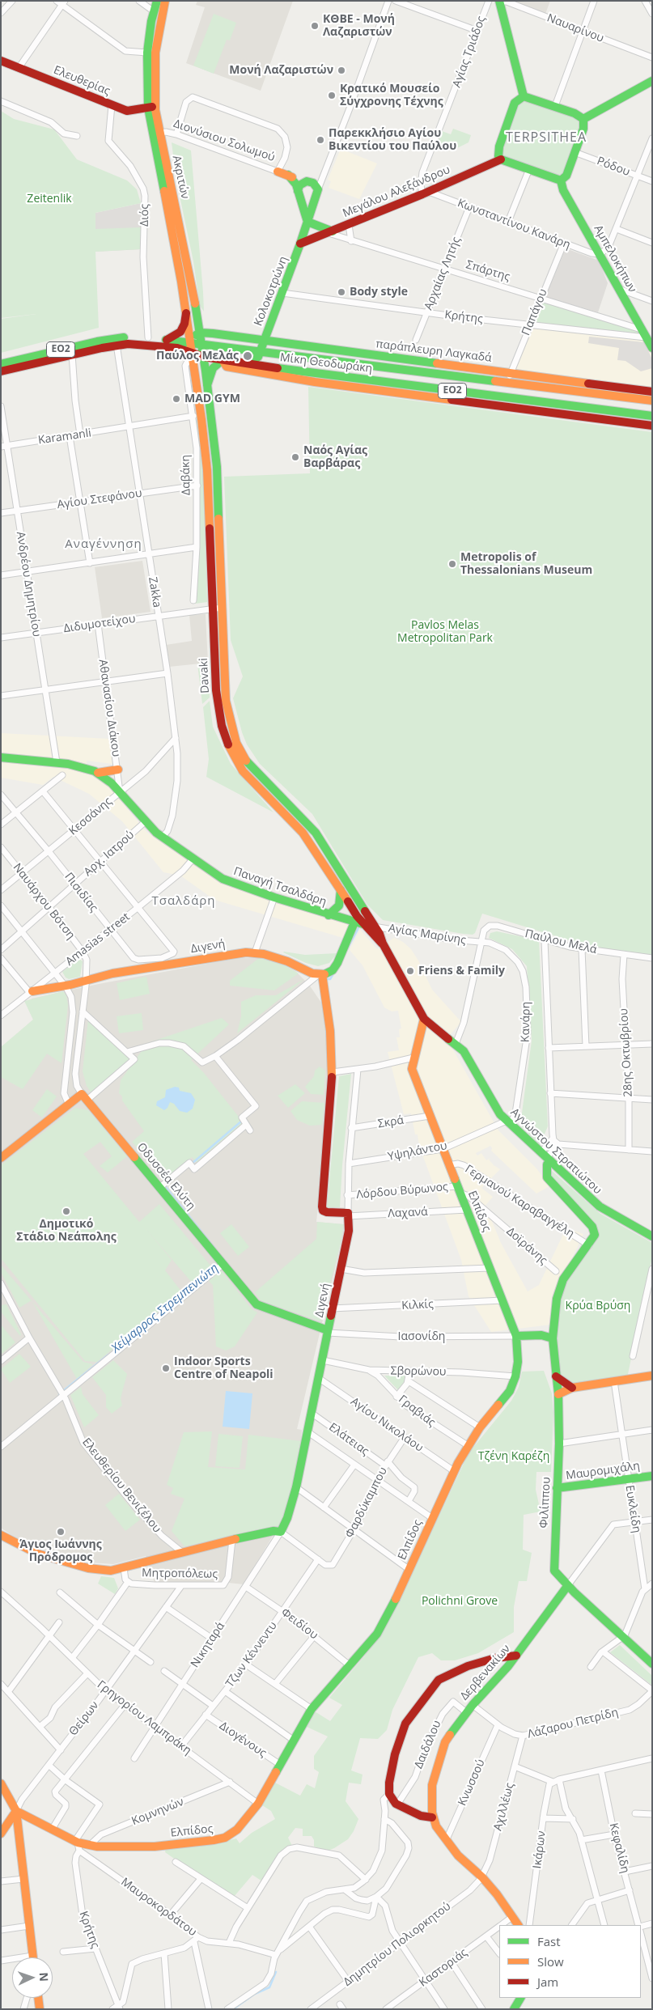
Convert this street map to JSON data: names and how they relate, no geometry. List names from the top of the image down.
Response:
{
  "streets": {
    "main road": [
      "Ελευθερίας",
      "Διονύσιου Σολωμού",
      "Ακριτών",
      "Μεγάλου Αλεξάνδρου",
      "Αμπελοκήπων",
      "Σπάρτης",
      "Κολοκοτρώνη",
      "ΕΟ2",
      "παράπλευρη Λαγκαδά",
      "Μίκη Θεοδωράκη",
      "Davaki",
      "Παναγή Τσαλδάρη",
      "Διγενή",
      "Αγνώστου Στρατιώτου",
      "Οδυσσέα Ελύτη",
      "Ελπίδος",
      "Μαυρομιχάλη",
      "Φιλίππου",
      "Μητροπόλεως",
      "Δερβενακίων"
    ],
    "street": [
      "Ναυαρίνου",
      "Αγίας Τριάδος",
      "Ρόδου",
      "Διός",
      "Κωνσταντίνου Κανάρη",
      "Αρχαίας Λητής",
      "Παπάγου",
      "Κρήτης",
      "Karamanli",
      "Δαβάκη",
      "Αγίου Στεφάνου",
      "Ανδρέου Δημητρίου",
      "Zakka",
      "Διδυμοτείχου",
      "Αθανασίου Διάκου",
      "Κεσσάνης",
      "Αρχ. Ιατρού",
      "Πισιδίας",
      "Ναυάρχου Βότση",
      "Αγίας Μαρίνης",
      "Amasias street",
      "Παύλου Μελά",
      "Κανάρη",
      "28ης Οκτωβρίου",
      "Σκρά",
      "Υψηλάντου",
      "Λόρδου Βύρωνος",
      "Γερμανού Καραβαγγέλη",
      "Λαχανά",
      "Δοϊράνης",
      "Κιλκίς",
      "Ιασoνίδη",
      "Σβορώνου",
      "Γραβιάς",
      "Αγίου Νικολάου",
      "Ελάτειας",
      "Ελευθερίου Βενιζέλου",
      "Φαρδύκαμπου",
      "Ευκλείδη",
      "Φειδίου",
      "Νικηταρά",
      "Τζων Κέννεντυ",
      "Γρηγορίου Λαμπράκη",
      "Θείρων",
      "Λάζαρου Πετρίδη",
      "Διογένους",
      "Δαιδάλου",
      "Κνωσσού",
      "Αχιλλέως",
      "Κομνηνών",
      "Κεφαλίδη",
      "Ικάρων",
      "Μαυροκορδάτου",
      "Δημητρίου Πολιορκητού",
      "Καστοριάς"
    ]
  },
  "crossings": [
    ["Αγίας Τριάδος", "Μεγάλου Αλεξάνδρου"],
    ["Αγίας Τριάδος", "Κωνσταντίνου Κανάρη"],
    ["Ελευθερίας", "Ακριτών"],
    ["Ελευθερίας", "Διός"],
    ["Διονύσιου Σολωμού", "Ακριτών"],
    ["Διονύσιου Σολωμού", "Κολοκοτρώνη"],
    ["Ρόδου", "Μεγάλου Αλεξάνδρου"],
    ["Ρόδου", "Αμπελοκήπων"],
    ["Ακριτών", "παράπλευρη Λαγκαδά"],
    ["Ακριτών", "Μίκη Θεοδωράκη"],
    ["Ακριτών", "Δαβάκη"],
    ["Ακριτών", "Davaki"],
    ["Μεγάλου Αλεξάνδρου", "Κωνσταντίνου Κανάρη"],
    ["Μεγάλου Αλεξάνδρου", "Αμπελοκήπων"],
    ["Μεγάλου Αλεξάνδρου", "Σπάρτης"],
    ["Μεγάλου Αλεξάνδρου", "Κολοκοτρώνη"],
    ["Διός", "Μίκη Θεοδωράκη"],
    ["Κωνσταντίνου Κανάρη", "Αμπελοκήπων"],
    ["Κωνσταντίνου Κανάρη", "Αρχαίας Λητής"],
    ["Κωνσταντίνου Κανάρη", "Παπάγου"],
    ["Αμπελοκήπων", "Σπάρτης"],
    ["Αμπελοκήπων", "Κρήτης"],
    ["Σπάρτης", "Αρχαίας Λητής"],
    ["Σπάρτης", "Κολοκοτρώνη"],
    ["Σπάρτης", "Παπάγου"],
    ["Αρχαίας Λητής", "Κρήτης"],
    ["Κολοκοτρώνη", "Κρήτης"],
    ["Κολοκοτρώνη", "παράπλευρη Λαγκαδά"],
    ["Κολοκοτρώνη", "Μίκη Θεοδωράκη"],
    ["Παπάγου", "Κρήτης"],
    ["Παπάγου", "παράπλευρη Λαγκαδά"],
    ["Παπάγου", "Μίκη Θεοδωράκη"],
    ["Κρήτης", "Ελπίδος"],
    ["Κρήτης", "Μαυροκορδάτου"],
    ["Μίκη Θεοδωράκη", "Δαβάκη"],
    ["Μίκη Θεοδωράκη", "Zakka"],
    ["Μίκη Θεοδωράκη", "Davaki"],
    ["Karamanli", "Δαβάκη"],
    ["Karamanli", "Ανδρέου Δημητρίου"],
    ["Karamanli", "Zakka"],
    ["Δαβάκη", "Αγίου Στεφάνου"],
    ["Δαβάκη", "Davaki"],
    ["Αγίου Στεφάνου", "Ανδρέου Δημητρίου"],
    ["Αγίου Στεφάνου", "Zakka"],
    ["Ανδρέου Δημητρίου", "Διδυμοτείχου"],
    ["Ανδρέου Δημητρίου", "Παναγή Τσαλδάρη"],
    ["Zakka", "Διδυμοτείχου"],
    ["Zakka", "Κεσσάνης"],
    ["Zakka", "Παναγή Τσαλδάρη"],
    ["Διδυμοτείχου", "Davaki"],
    ["Διδυμοτείχου", "Αθανασίου Διάκου"],
    ["Davaki", "Παναγή Τσαλδάρη"],
    ["Davaki", "Αγίας Μαρίνης"],
    ["Davaki", "Αγνώστου Στρατιώτου"],
    ["Αθανασίου Διάκου", "Κεσσάνης"],
    ["Αθανασίου Διάκου", "Παναγή Τσαλδάρη"],
    ["Κεσσάνης", "Παναγή Τσαλδάρη"],
    ["Κεσσάνης", "Πισιδίας"],
    ["Κεσσάνης", "Ναυάρχου Βότση"],
    ["Αρχ. Ιατρού", "Παναγή Τσαλδάρη"],
    ["Αρχ. Ιατρού", "Πισιδίας"],
    ["Αρχ. Ιατρού", "Ναυάρχου Βότση"],
    ["Παναγή Τσαλδάρη", "Αγίας Μαρίνης"],
    ["Παναγή Τσαλδάρη", "Amasias street"],
    ["Πισιδίας", "Amasias street"],
    ["Ναυάρχου Βότση", "Amasias street"],
    ["Ναυάρχου Βότση", "Διγενή"],
    ["Ναυάρχου Βότση", "Οδυσσέα Ελύτη"],
    ["Αγίας Μαρίνης", "Παύλου Μελά"],
    ["Αγίας Μαρίνης", "Κανάρη"],
    ["Amasias street", "Διγενή"],
    ["Παύλου Μελά", "Κανάρη"],
    ["Παύλου Μελά", "28ης Οκτωβρίου"],
    ["Διγενή", "Σκρά"],
    ["Διγενή", "Υψηλάντου"],
    ["Διγενή", "Οδυσσέα Ελύτη"],
    ["Διγενή", "Λόρδου Βύρωνος"],
    ["Διγενή", "Λαχανά"],
    ["Διγενή", "Κιλκίς"],
    ["Διγενή", "Ιασoνίδη"],
    ["Διγενή", "Σβορώνου"],
    ["Διγενή", "Αγίου Νικολάου"],
    ["Διγενή", "Ελάτειας"],
    ["Διγενή", "Μητροπόλεως"],
    ["Διγενή", "Νικηταρά"],
    ["Κανάρη", "Υψηλάντου"],
    ["Κανάρη", "Αγνώστου Στρατιώτου"],
    ["Σκρά", "Ελπίδος"],
    ["Υψηλάντου", "Αγνώστου Στρατιώτου"],
    ["Υψηλάντου", "Ελπίδος"],
    ["Αγνώστου Στρατιώτου", "Ελπίδος"],
    ["Οδυσσέα Ελύτη", "Ιασoνίδη"],
    ["Λόρδου Βύρωνος", "Ελπίδος"],
    ["Λόρδου Βύρωνος", "Δοϊράνης"],
    ["Γερμανού Καραβαγγέλη", "Ελπίδος"],
    ["Γερμανού Καραβαγγέλη", "Φιλίππου"],
    ["Ελπίδος", "Λαχανά"],
    ["Ελπίδος", "Δοϊράνης"],
    ["Ελπίδος", "Κιλκίς"],
    ["Ελπίδος", "Ιασoνίδη"],
    ["Ελπίδος", "Σβορώνου"],
    ["Ελπίδος", "Γραβιάς"],
    ["Ελπίδος", "Αγίου Νικολάου"],
    ["Ελπίδος", "Φειδίου"],
    ["Ελπίδος", "Γρηγορίου Λαμπράκη"],
    ["Ελπίδος", "Θείρων"],
    ["Ελπίδος", "Διογένους"],
    ["Ελπίδος", "Κομνηνών"],
    ["Ελπίδος", "Μαυροκορδάτου"],
    ["Σβορώνου", "Γραβιάς"],
    ["Αγίου Νικολάου", "Φαρδύκαμπου"],
    ["Ελάτειας", "Φαρδύκαμπου"],
    ["Μαυρομιχάλη", "Φιλίππου"],
    ["Μαυρομιχάλη", "Ευκλείδη"],
    ["Ελευθερίου Βενιζέλου", "Μητροπόλεως"],
    ["Φαρδύκαμπου", "Τζων Κέννεντυ"],
    ["Φιλίππου", "Δερβενακίων"],
    ["Ευκλείδη", "Δερβενακίων"],
    ["Μητροπόλεως", "Νικηταρά"],
    ["Μητροπόλεως", "Θείρων"],
    ["Φειδίου", "Νικηταρά"],
    ["Φειδίου", "Τζων Κέννεντυ"],
    ["Νικηταρά", "Γρηγορίου Λαμπράκη"],
    ["Τζων Κέννεντυ", "Γρηγορίου Λαμπράκη"],
    ["Τζων Κέννεντυ", "Διογένους"],
    ["Δερβενακίων", "Λάζαρου Πετρίδη"],
    ["Δερβενακίων", "Δαιδάλου"],
    ["Γρηγορίου Λαμπράκη", "Θείρων"],
    ["Γρηγορίου Λαμπράκη", "Κομνηνών"],
    ["Λάζαρου Πετρίδη", "Κνωσσού"],
    ["Λάζαρου Πετρίδη", "Αχιλλέως"],
    ["Αχιλλέως", "Δημητρίου Πολιορκητού"]
  ],
  "districts": ["TERPSITHEA", "Αναγέννηση", "Τσαλδάρη"],
  "water": ["Χείμαρρος Στρεμπενιώτη"],
  "parks": [
    "Zeitenlik",
    "Pavlos Melas Metropolitan Park",
    "Κρύα Βρύση",
    "Τζένη Καρέζη",
    "Polichni Grove"
  ],
  "places": [
    "ΚΘΒΕ - Μονή Λαζαριστών",
    "Μονή Λαζαριστών",
    "Κρατικό Μουσείο Σύγχρονης Τέχνης",
    "Παρεκκλήσιο Αγίου Βικεντίου του Παύλου",
    "Body style",
    "Παύλος Μελάς",
    "MAD GYM",
    "Ναός Αγίας Βαρβάρας",
    "Metropolis of Thessalonians Museum",
    "Friens & Family",
    "Δημοτικό Στάδιο Νεάπολης",
    "Indoor Sports Centre of Neapoli",
    "Άγιος Ιωάννης Πρόδρομος"
  ],
  "legend": ["Fast", "Slow", "Jam"],
  "north": "right"
}
